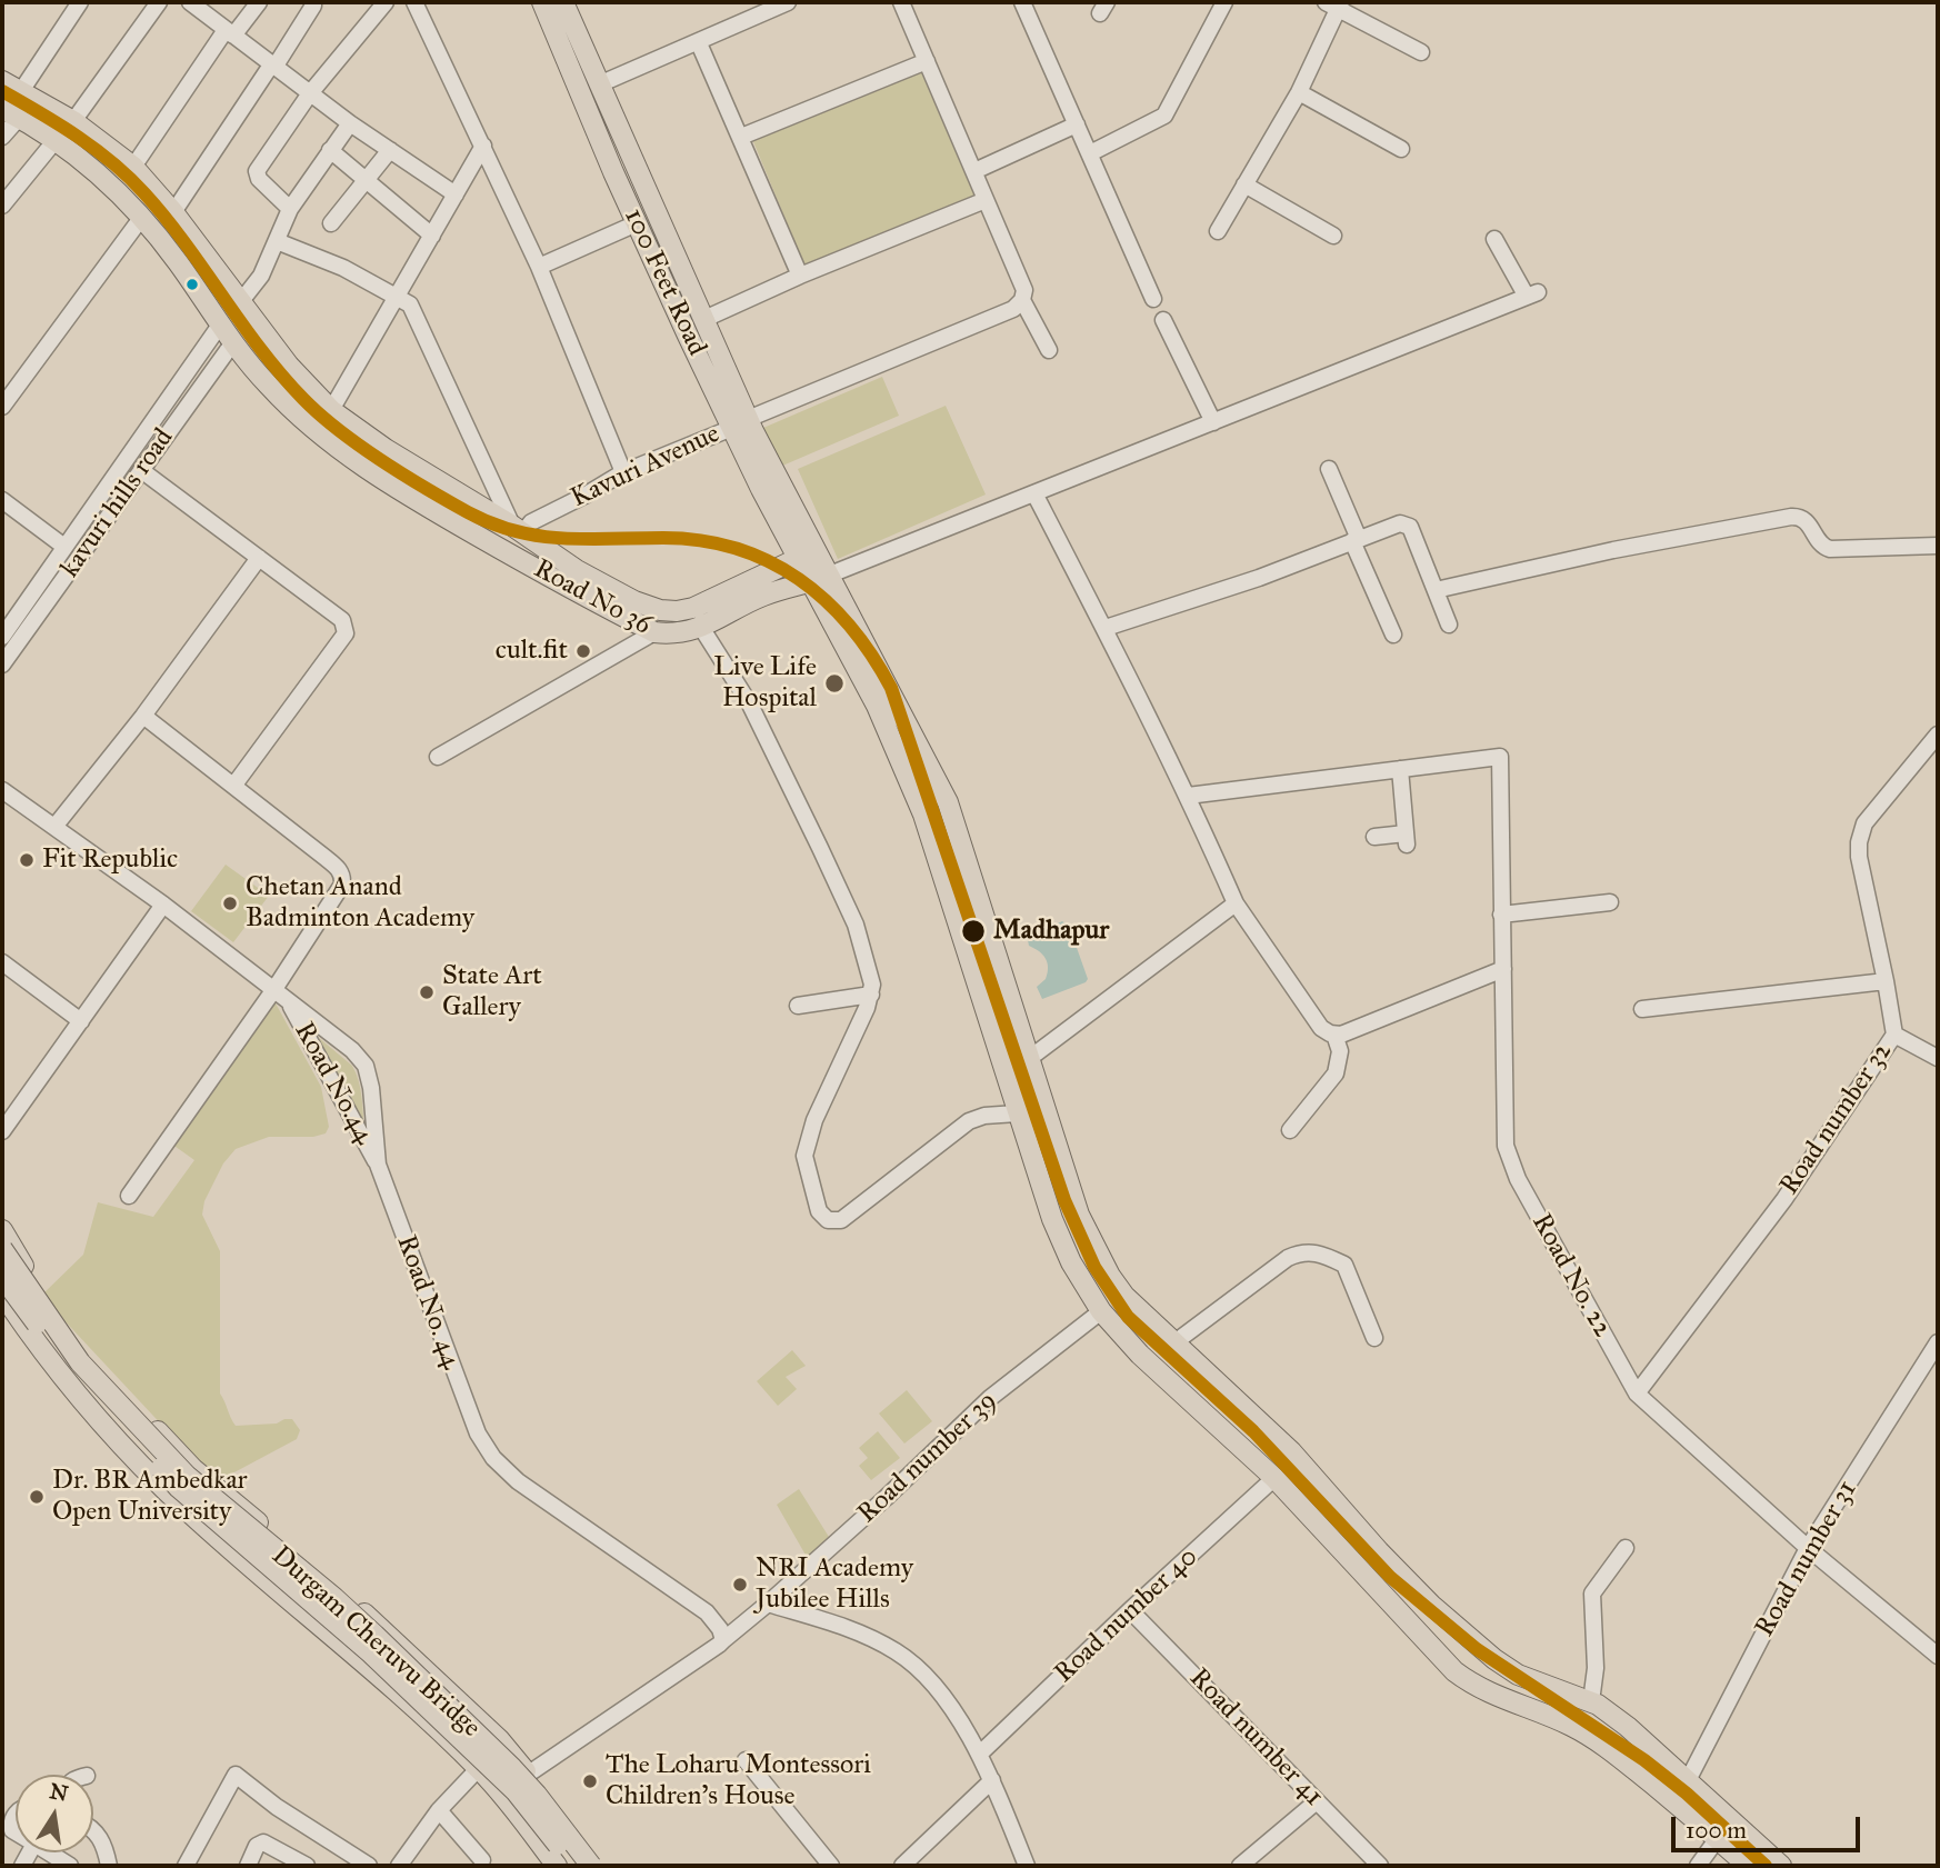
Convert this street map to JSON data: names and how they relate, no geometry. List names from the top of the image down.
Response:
{
  "streets": {
    "main road": ["100 Feet Road", "Road No 36", "Durgam Cheruvu Bridge"],
    "street": [
      "Kavuri Avenue",
      "kavuri hills road",
      "Road No.44",
      "Road number 32",
      "Road No. 22",
      "Road No. 44",
      "Road number 39",
      "Road number 31",
      "Road number 40",
      "Road number 41"
    ]
  },
  "crossings": [
    ["100 Feet Road", "Kavuri Avenue"],
    ["100 Feet Road", "Road No 36"],
    ["Kavuri Avenue", "Road No 36"],
    ["kavuri hills road", "Road No 36"],
    ["Road No.44", "Road No. 44"],
    ["Road number 32", "Road No. 22"],
    ["Road No. 22", "Road number 31"],
    ["Road No. 44", "Road number 39"],
    ["Road number 40", "Road number 41"]
  ],
  "places": [
    "cult.fit",
    "Live Life Hospital",
    "Fit Republic",
    "Chetan Anand Badminton Academy",
    "Madhapur",
    "State Art Gallery",
    "Dr. BR Ambedkar Open University",
    "NRI Academy Jubilee Hills",
    "The Loharu Montessori Children's House"
  ],
  "scale_bar": "100 m",
  "north": "top"
}
